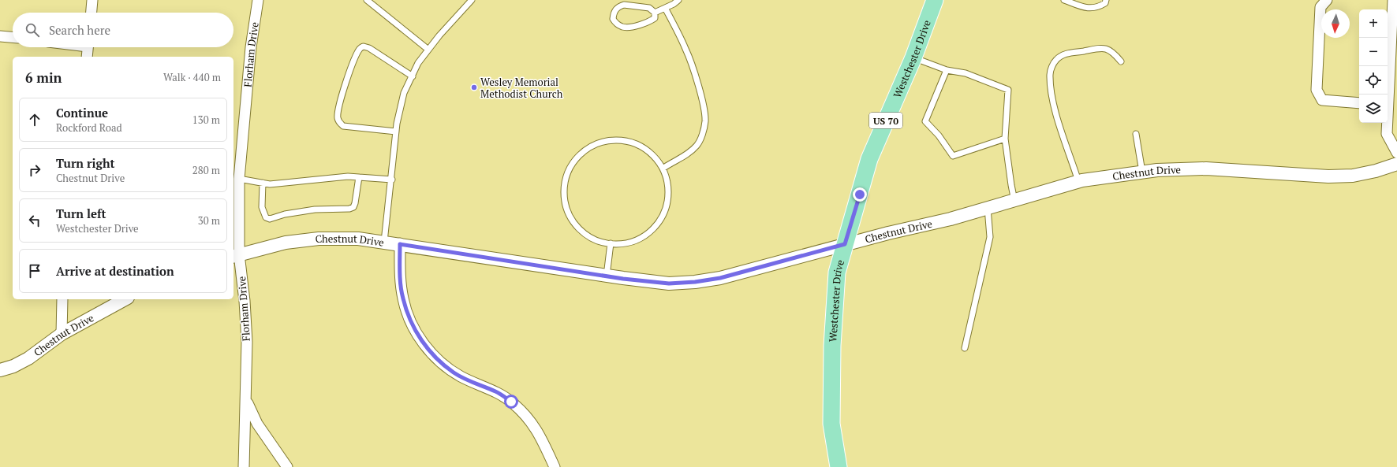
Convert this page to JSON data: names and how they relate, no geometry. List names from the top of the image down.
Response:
{
  "streets": {
    "main road": ["Westchester Drive", "US 70"],
    "street": ["Florham Drive", "Chestnut Drive"]
  },
  "crossings": [
    ["Florham Drive", "Chestnut Drive"],
    ["Westchester Drive", "Chestnut Drive"]
  ],
  "places": ["Wesley Memorial Methodist Church"],
  "north": "bottom",
  "page": {
    "map_buttons": ["+", "−"],
    "search": "Search here",
    "heading": ["6 min", "Walk · 440 m"],
    "list": [
      ["Continue", "Rockford Road", "130 m"],
      ["Turn right", "Chestnut Drive", "280 m"],
      ["Turn left", "Westchester Drive", "30 m"],
      "Arrive at destination"
    ]
  }
}
